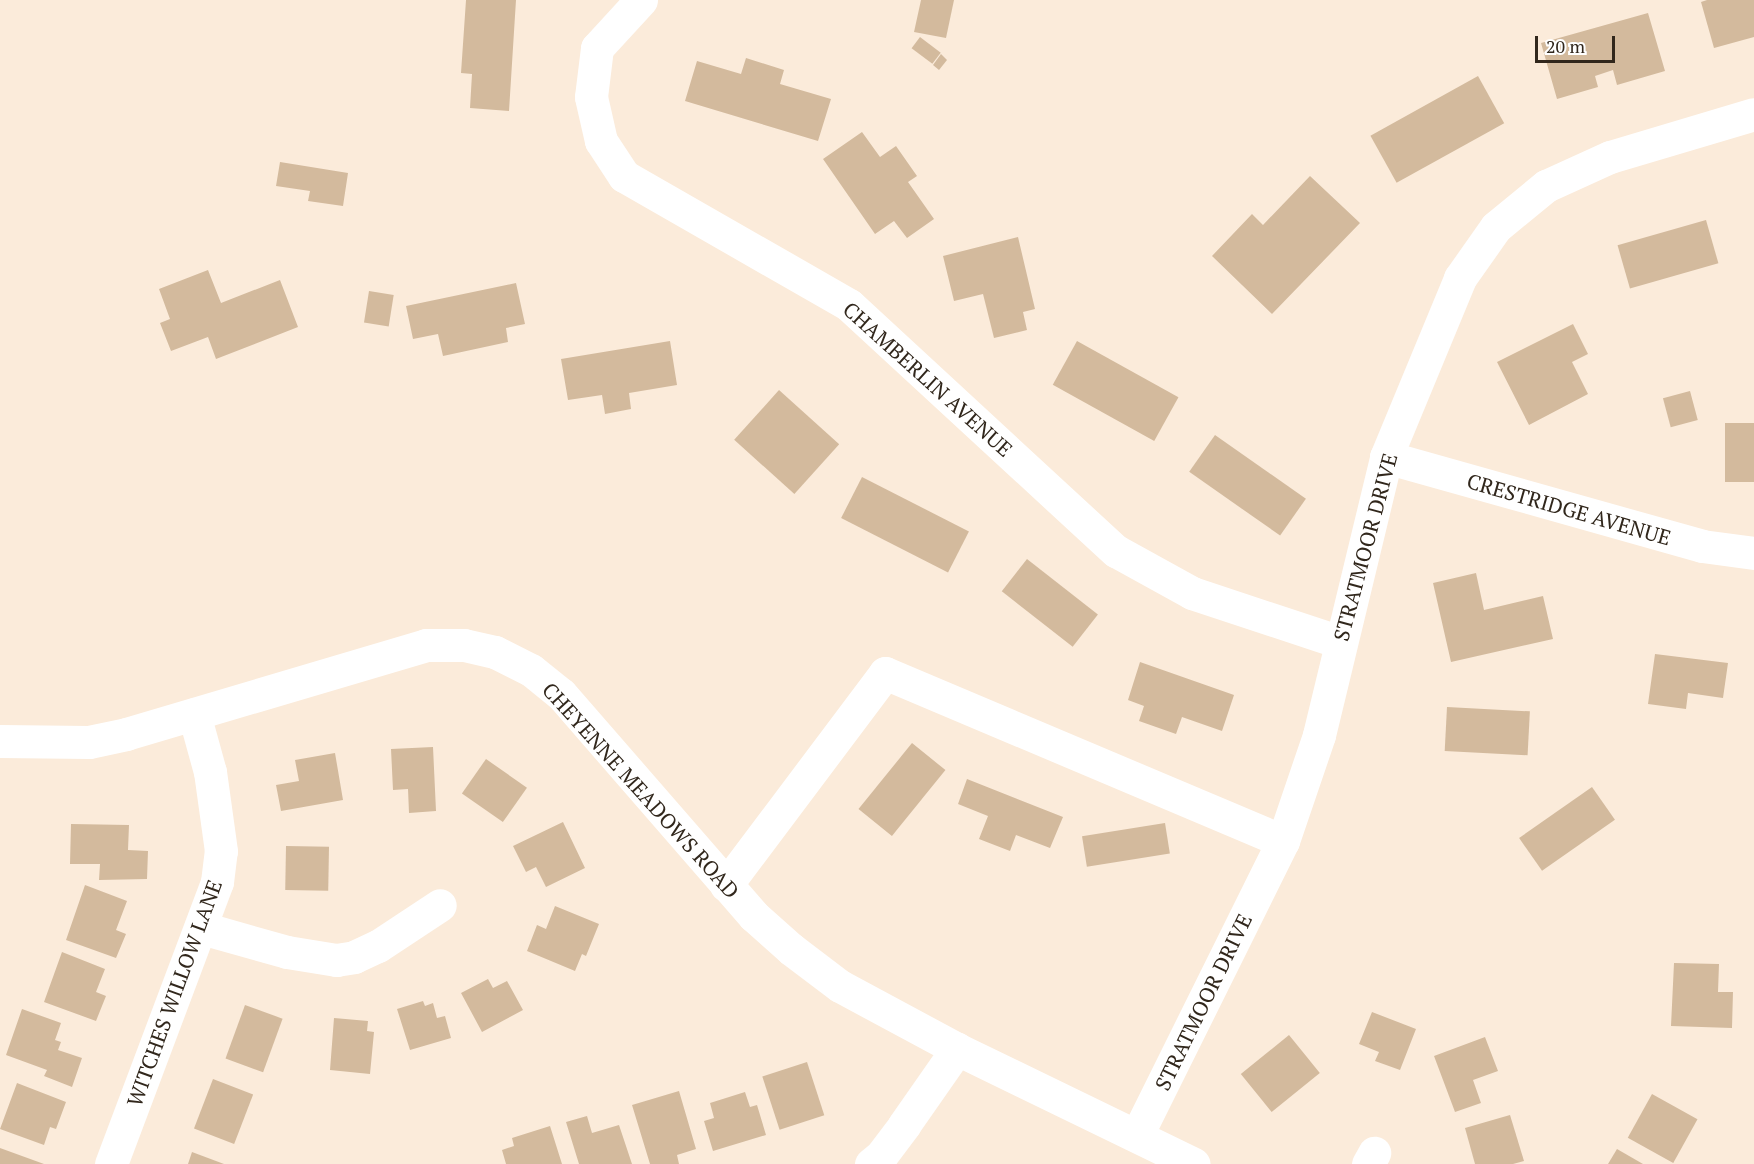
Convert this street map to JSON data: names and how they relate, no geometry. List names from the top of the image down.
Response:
{
  "streets": {
    "street": [
      "CHAMBERLIN AVENUE",
      "CRESTRIDGE AVENUE",
      "STRATMOOR DRIVE",
      "CHEYENNE MEADOWS ROAD",
      "WITCHES WILLOW LANE"
    ]
  },
  "crossings": [
    ["CHAMBERLIN AVENUE", "STRATMOOR DRIVE"],
    ["CRESTRIDGE AVENUE", "STRATMOOR DRIVE"],
    ["STRATMOOR DRIVE", "CHEYENNE MEADOWS ROAD"],
    ["CHEYENNE MEADOWS ROAD", "WITCHES WILLOW LANE"]
  ],
  "scale_bar": "20 m"
}
